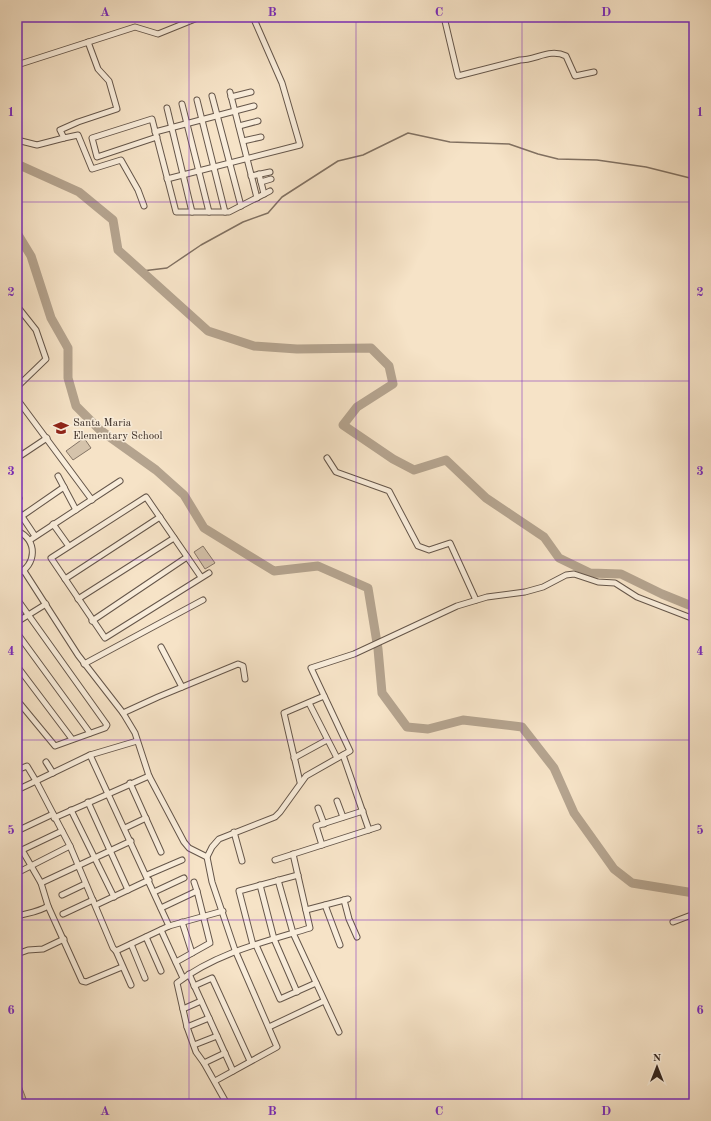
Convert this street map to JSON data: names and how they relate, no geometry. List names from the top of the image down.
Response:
{
  "places": {
    "school or university": ["Santa Maria Elementary School"]
  },
  "north": "top",
  "grid": {
    "columns": [
      "A",
      "B",
      "C",
      "D"
    ],
    "rows": [
      "1",
      "2",
      "3",
      "4",
      "5",
      "6"
    ]
  }
}
